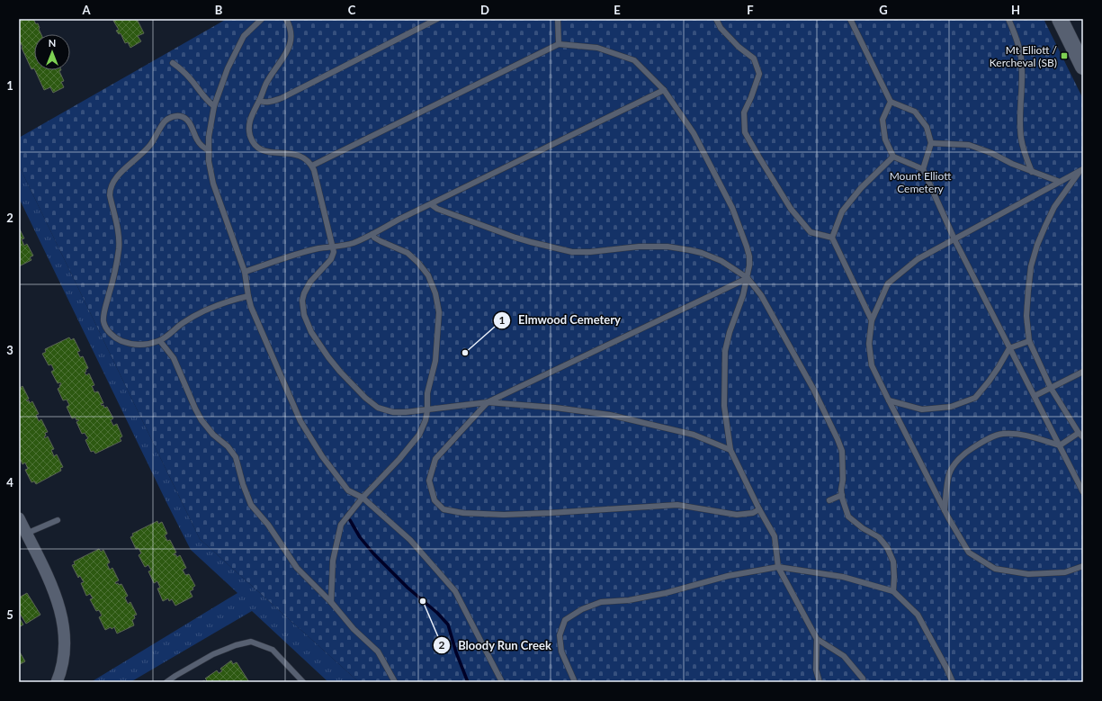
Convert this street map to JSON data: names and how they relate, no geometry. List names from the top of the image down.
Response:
{
  "parks": ["Mount Elliott Cemetery"],
  "places": {
    "transit": ["Mt Elliott / Kercheval (SB)"],
    "other": ["Elmwood Cemetery", "Bloody Run Creek"]
  },
  "north": "top",
  "grid": {
    "columns": [
      "A",
      "B",
      "C",
      "D",
      "E",
      "F",
      "G",
      "H"
    ],
    "rows": [
      "1",
      "2",
      "3",
      "4",
      "5"
    ]
  }
}
